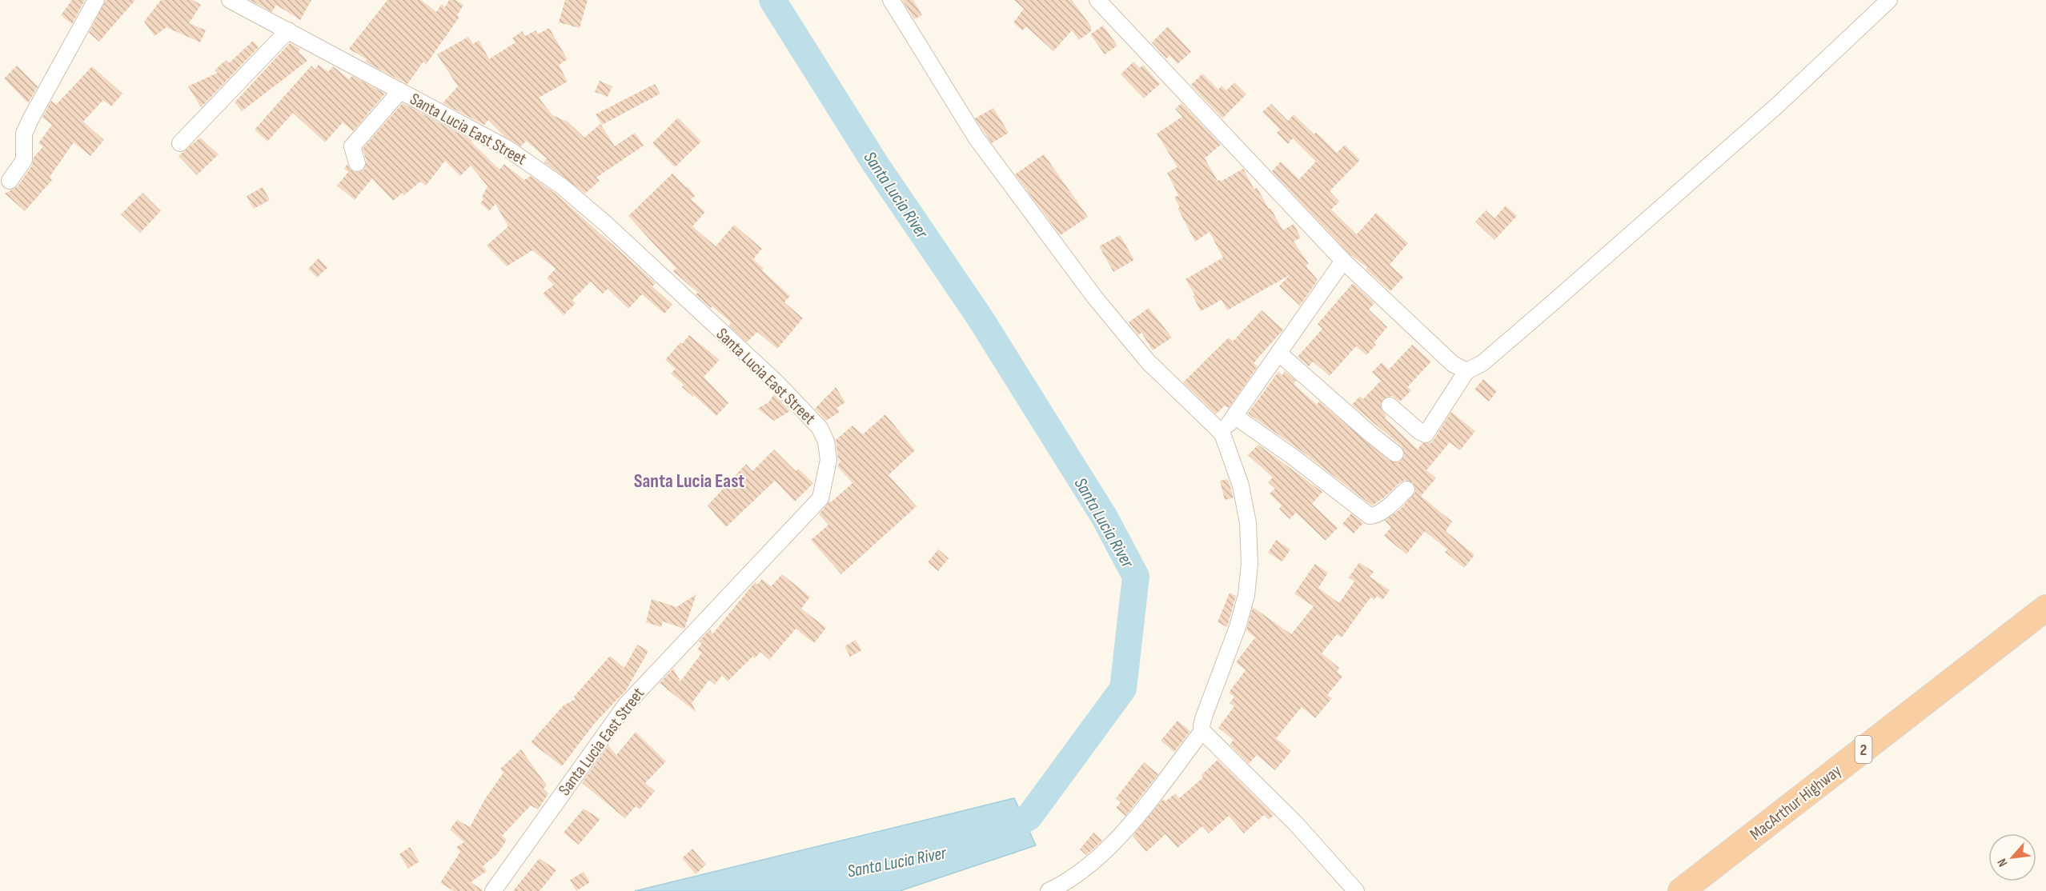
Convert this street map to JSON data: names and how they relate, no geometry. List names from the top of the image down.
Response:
{
  "streets": {
    "highway": ["2", "MacArthur Highway"],
    "street": ["Santa Lucia East Street"]
  },
  "districts": ["Santa Lucia East"],
  "water": ["Santa Lucia River"],
  "north": "bottom left"
}
